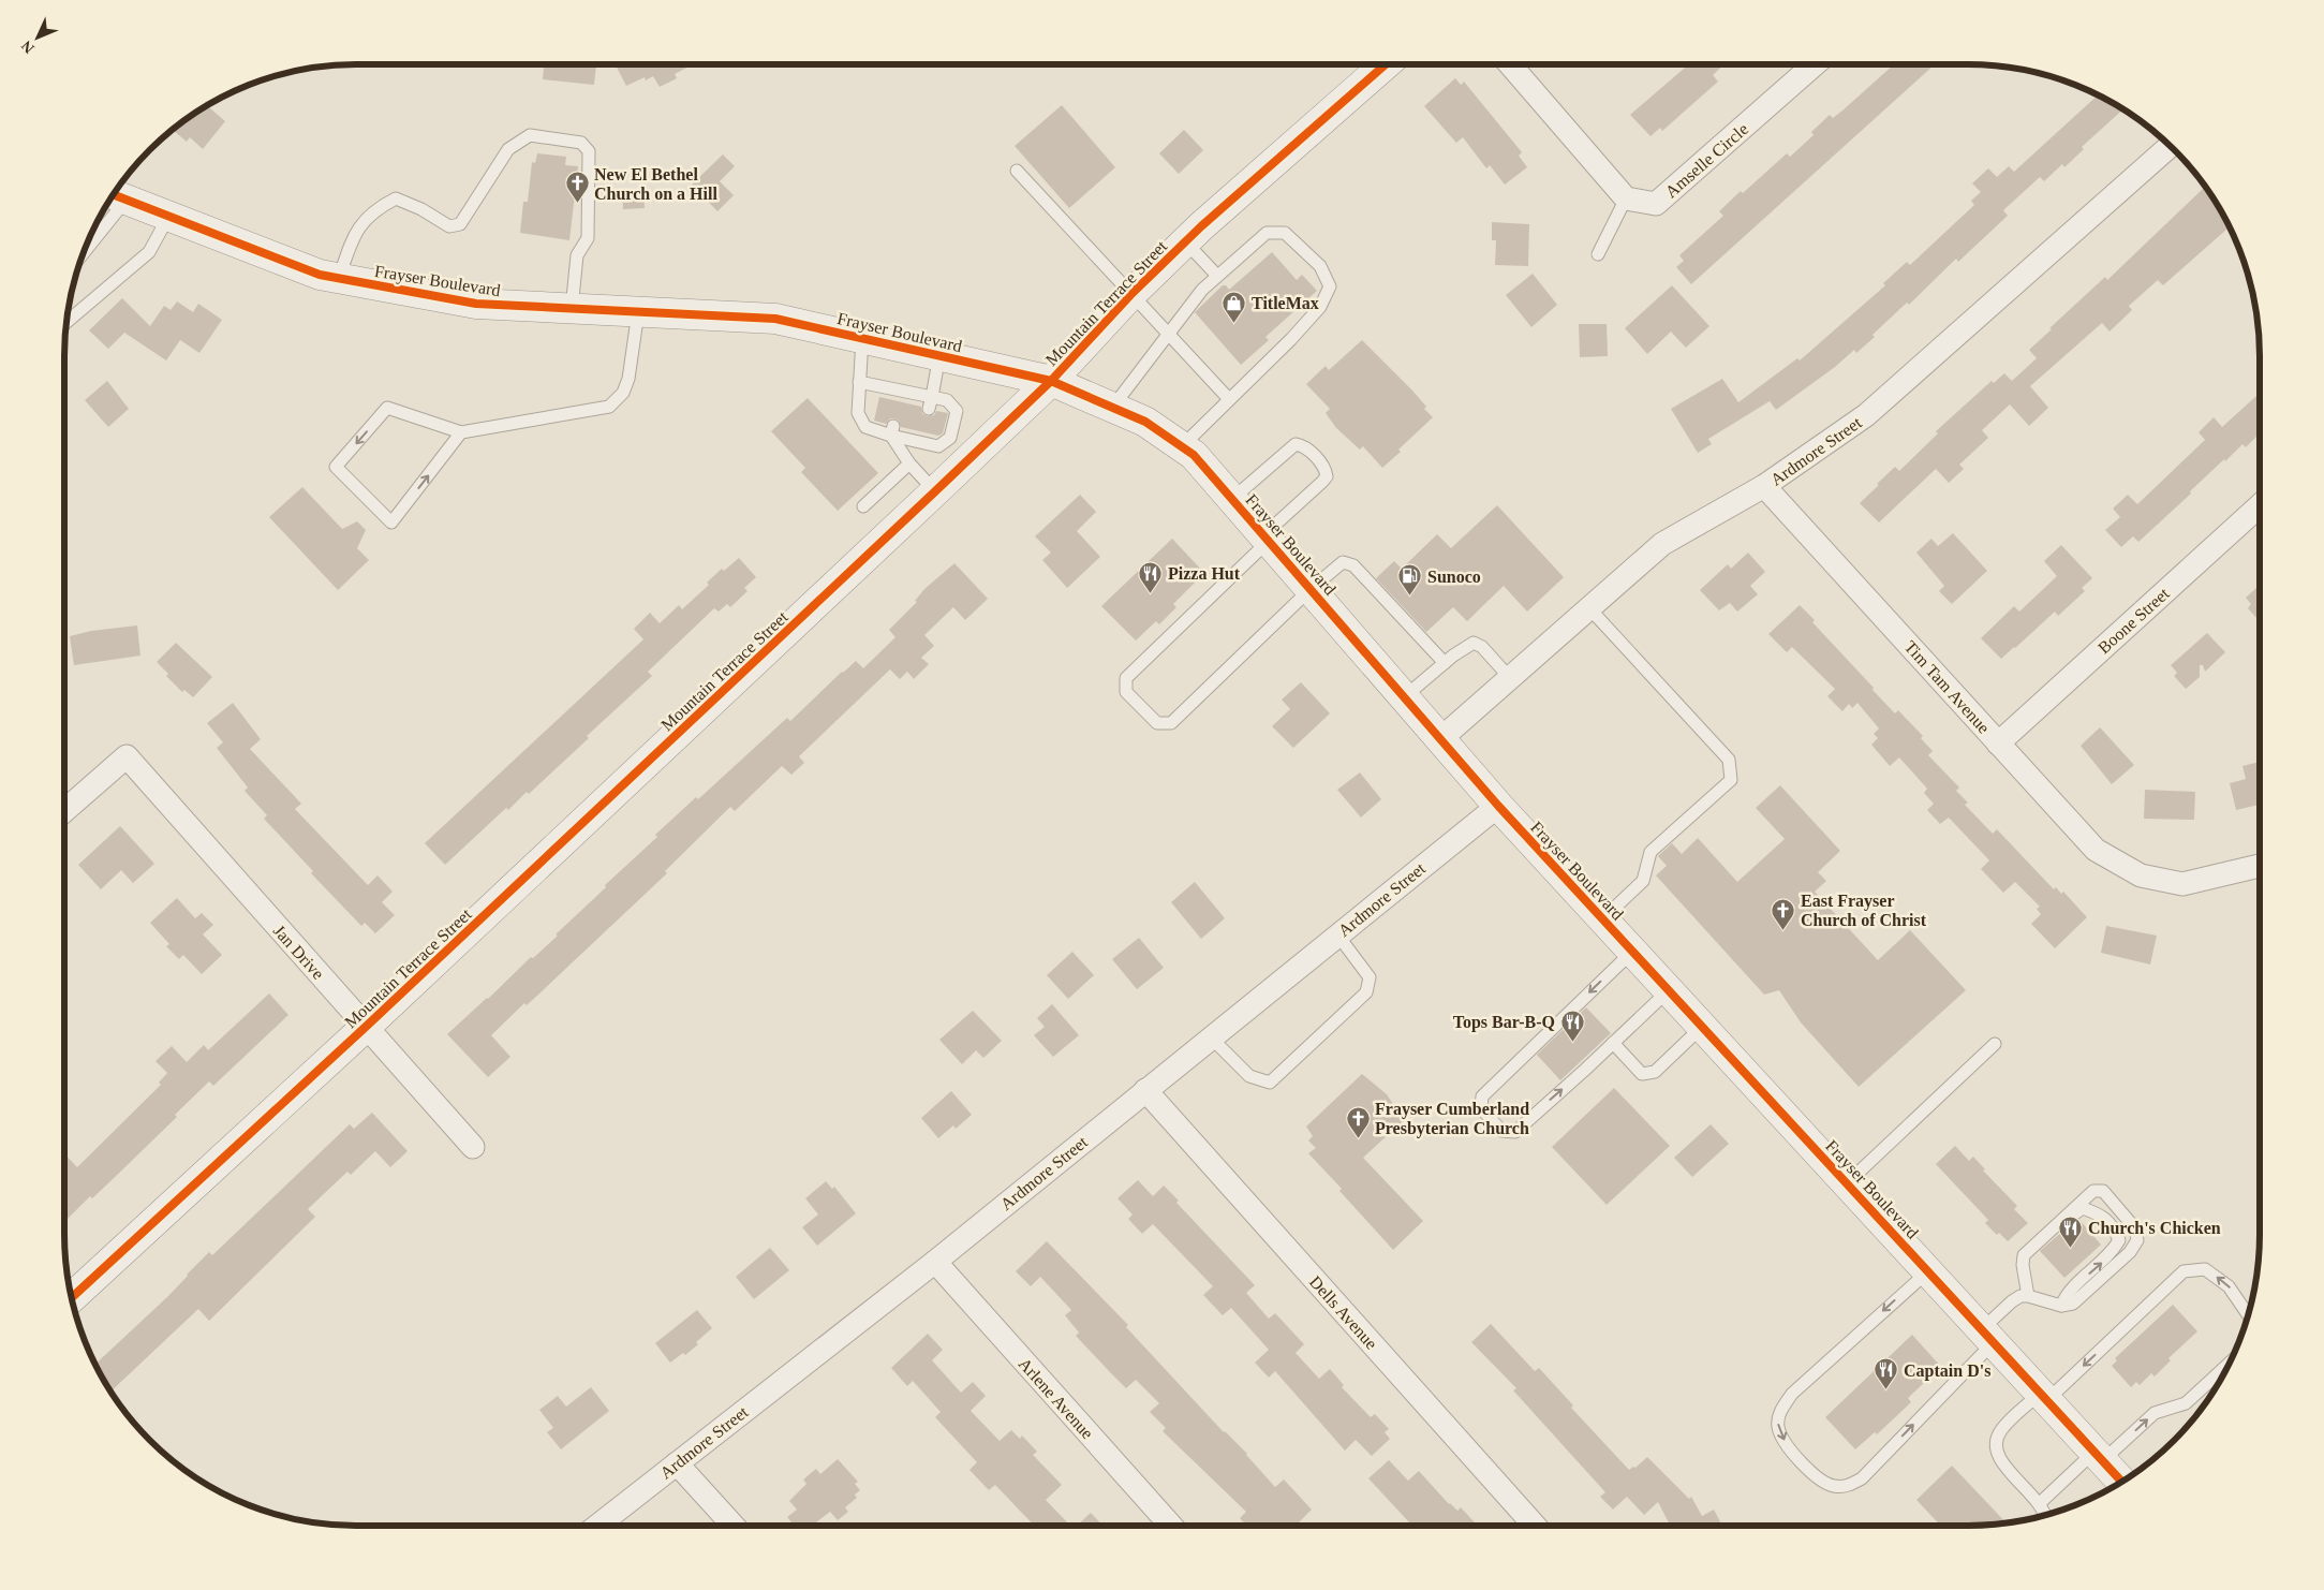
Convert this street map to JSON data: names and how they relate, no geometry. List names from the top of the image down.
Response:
{
  "streets": {
    "main road": ["Frayser Boulevard", "Mountain Terrace Street"],
    "street": [
      "Amselle Circle",
      "Ardmore Street",
      "Boone Street",
      "Tim Tam Avenue",
      "Jan Drive",
      "Dells Avenue",
      "Arlene Avenue"
    ]
  },
  "crossings": [
    ["Frayser Boulevard", "Mountain Terrace Street"],
    ["Frayser Boulevard", "Ardmore Street"],
    ["Mountain Terrace Street", "Jan Drive"],
    ["Ardmore Street", "Tim Tam Avenue"],
    ["Ardmore Street", "Dells Avenue"],
    ["Ardmore Street", "Arlene Avenue"],
    ["Boone Street", "Tim Tam Avenue"]
  ],
  "places": {
    "church": ["New El Bethel Church on a Hill", "East Frayser Church of Christ", "Frayser Cumberland Presbyterian Church"],
    "shop": ["TitleMax"],
    "restaurant": [
      "Pizza Hut",
      "Tops Bar-B-Q",
      "Church's Chicken",
      "Captain D's"
    ],
    "fuel station": ["Sunoco"]
  },
  "north": "bottom left"
}
